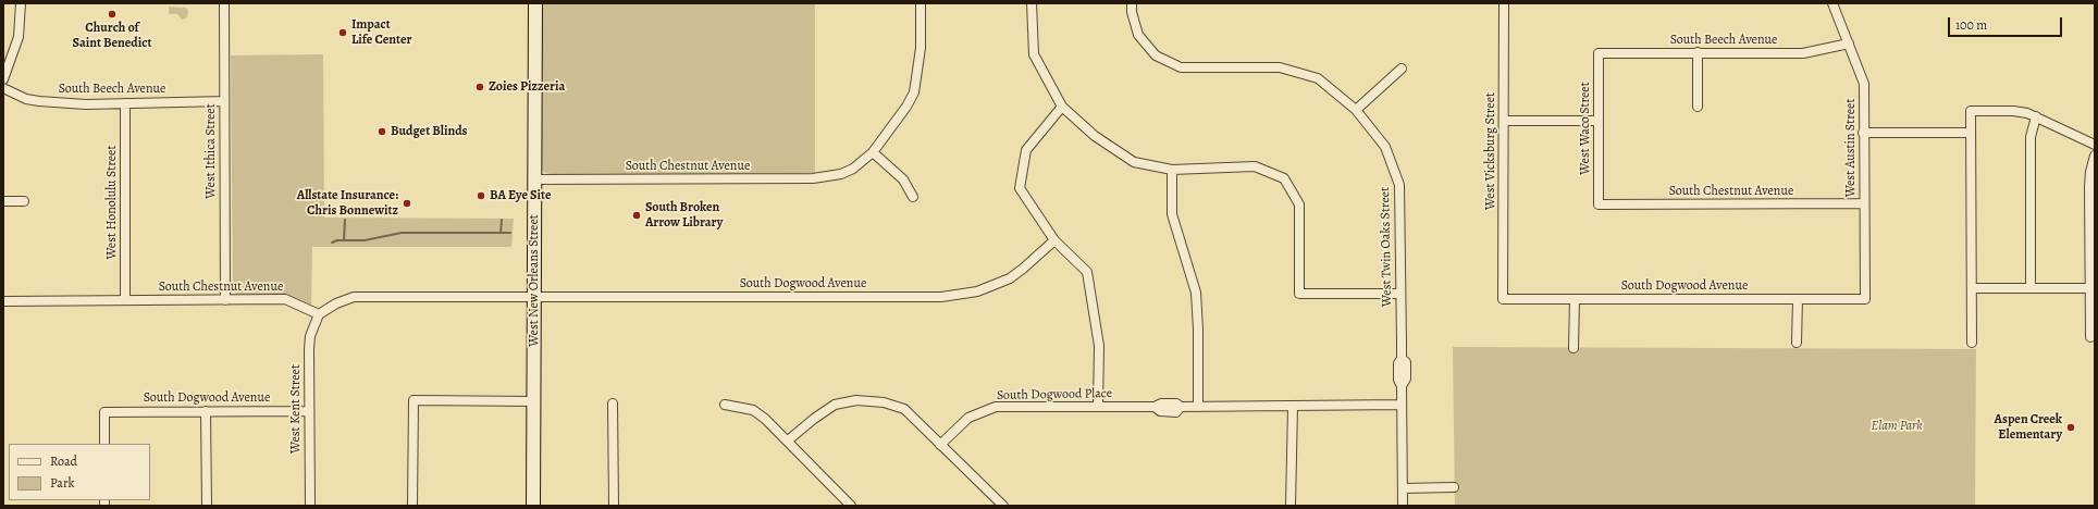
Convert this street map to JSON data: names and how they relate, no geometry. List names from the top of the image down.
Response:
{
  "streets": {
    "street": [
      "South Beech Avenue",
      "West Waco Street",
      "West Austin Street",
      "West Ithica Street",
      "West Vicksburg Street",
      "South Chestnut Avenue",
      "West Honolulu Street",
      "West Twin Oaks Street",
      "West New Orleans Street",
      "South Dogwood Avenue",
      "South Dogwood Place",
      "West Kent Street"
    ]
  },
  "crossings": [
    ["South Beech Avenue", "West Waco Street"],
    ["South Beech Avenue", "West Austin Street"],
    ["South Beech Avenue", "West Ithica Street"],
    ["South Beech Avenue", "West Honolulu Street"],
    ["West Waco Street", "South Chestnut Avenue"],
    ["West Austin Street", "South Chestnut Avenue"],
    ["West Austin Street", "South Dogwood Avenue"],
    ["West Ithica Street", "South Chestnut Avenue"],
    ["West Vicksburg Street", "South Dogwood Avenue"],
    ["South Chestnut Avenue", "West Honolulu Street"],
    ["South Chestnut Avenue", "West New Orleans Street"],
    ["South Chestnut Avenue", "West Kent Street"],
    ["West Twin Oaks Street", "South Dogwood Place"],
    ["West New Orleans Street", "South Dogwood Avenue"],
    ["South Dogwood Avenue", "West Kent Street"]
  ],
  "parks": ["Elam Park"],
  "places": [
    "Church of Saint Benedict",
    "Impact Life Center",
    "Zoies Pizzeria",
    "Budget Blinds",
    "BA Eye Site",
    "Allstate Insurance: Chris Bonnewitz",
    "South Broken Arrow Library",
    "Aspen Creek Elementary"
  ],
  "legend": ["Road", "Park"],
  "scale_bar": "100 m"
}
